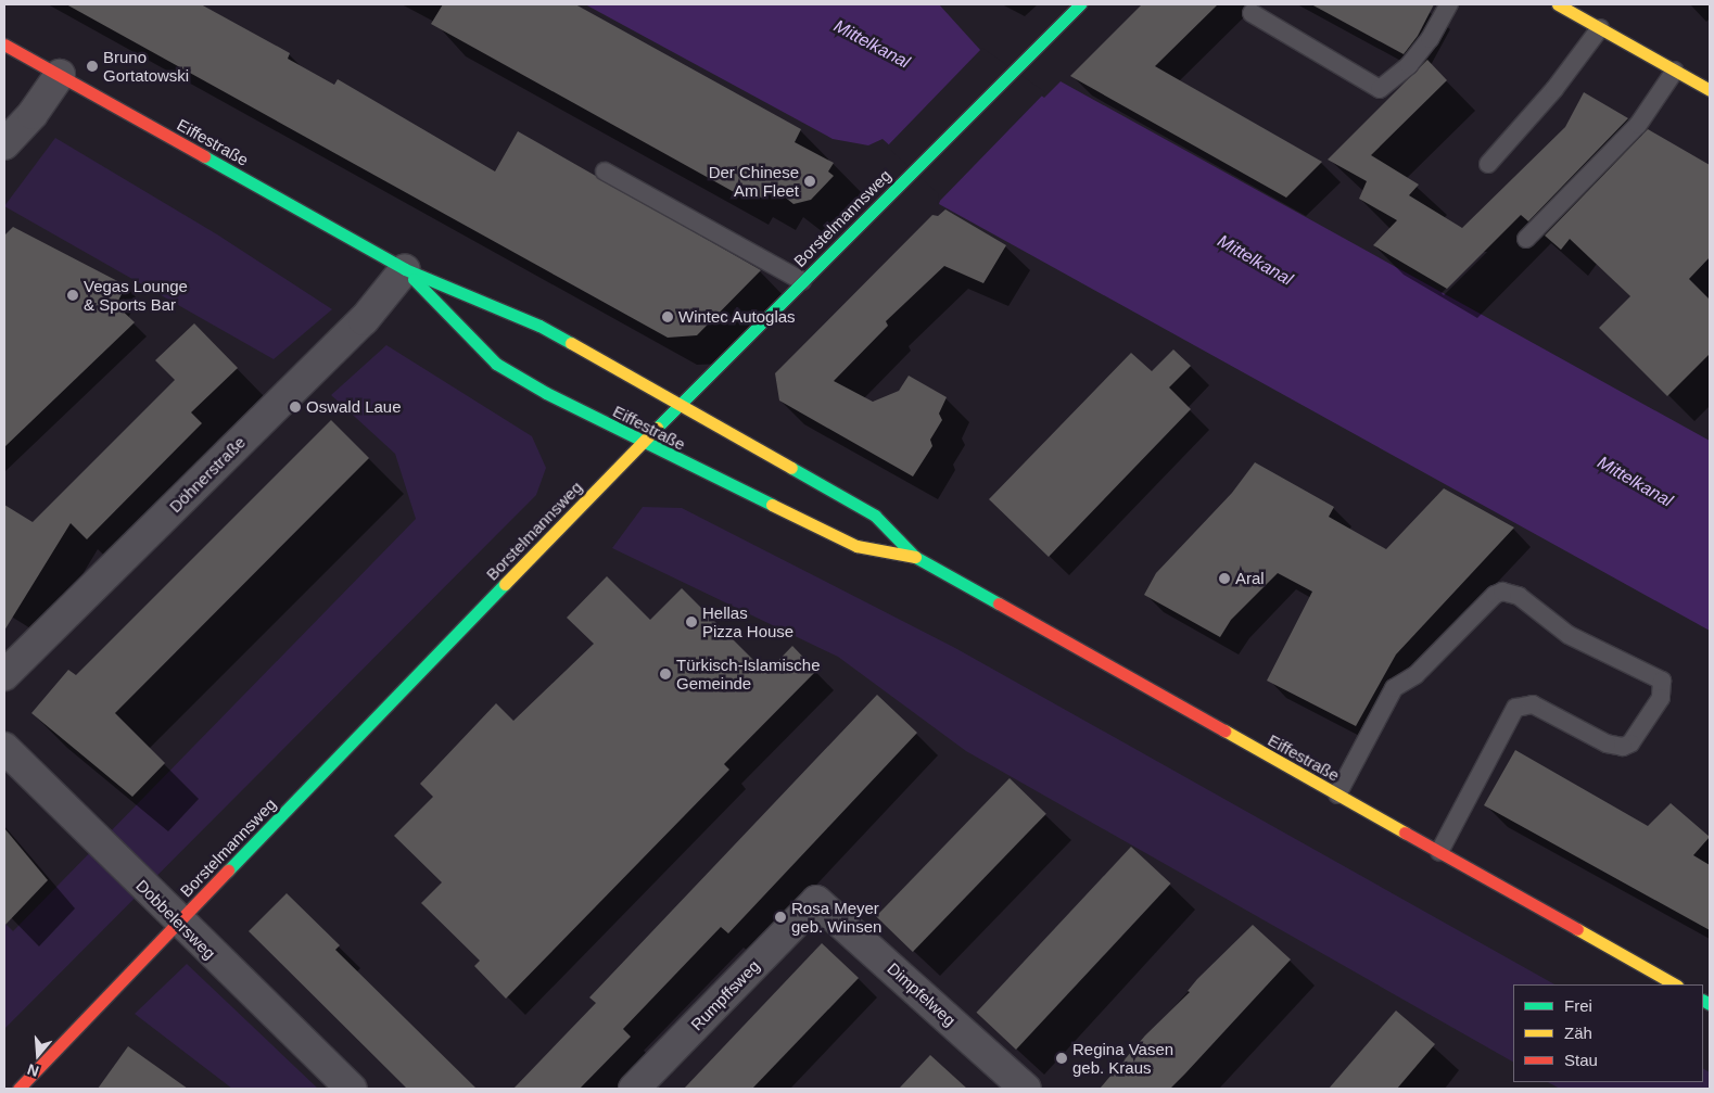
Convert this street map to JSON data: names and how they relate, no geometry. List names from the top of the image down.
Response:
{
  "streets": {
    "main road": ["Eiffestraße", "Borstelmannsweg"],
    "street": [
      "Döhnerstraße",
      "Dobbelersweg",
      "Dimpfelweg",
      "Rumpffsweg"
    ]
  },
  "crossings": [
    ["Eiffestraße", "Borstelmannsweg"],
    ["Eiffestraße", "Döhnerstraße"],
    ["Borstelmannsweg", "Dobbelersweg"],
    ["Dimpfelweg", "Rumpffsweg"]
  ],
  "water": ["Mittelkanal"],
  "places": [
    "Bruno Gortatowski",
    "Der Chinese Am Fleet",
    "Vegas Lounge & Sports Bar",
    "Wintec Autoglas",
    "Oswald Laue",
    "Aral",
    "Hellas Pizza House",
    "Türkisch-Islamische Gemeinde",
    "Rosa Meyer geb. Winsen",
    "Regina Vasen geb. Kraus"
  ],
  "legend": ["Frei", "Zäh", "Stau"],
  "north": "bottom"
}
